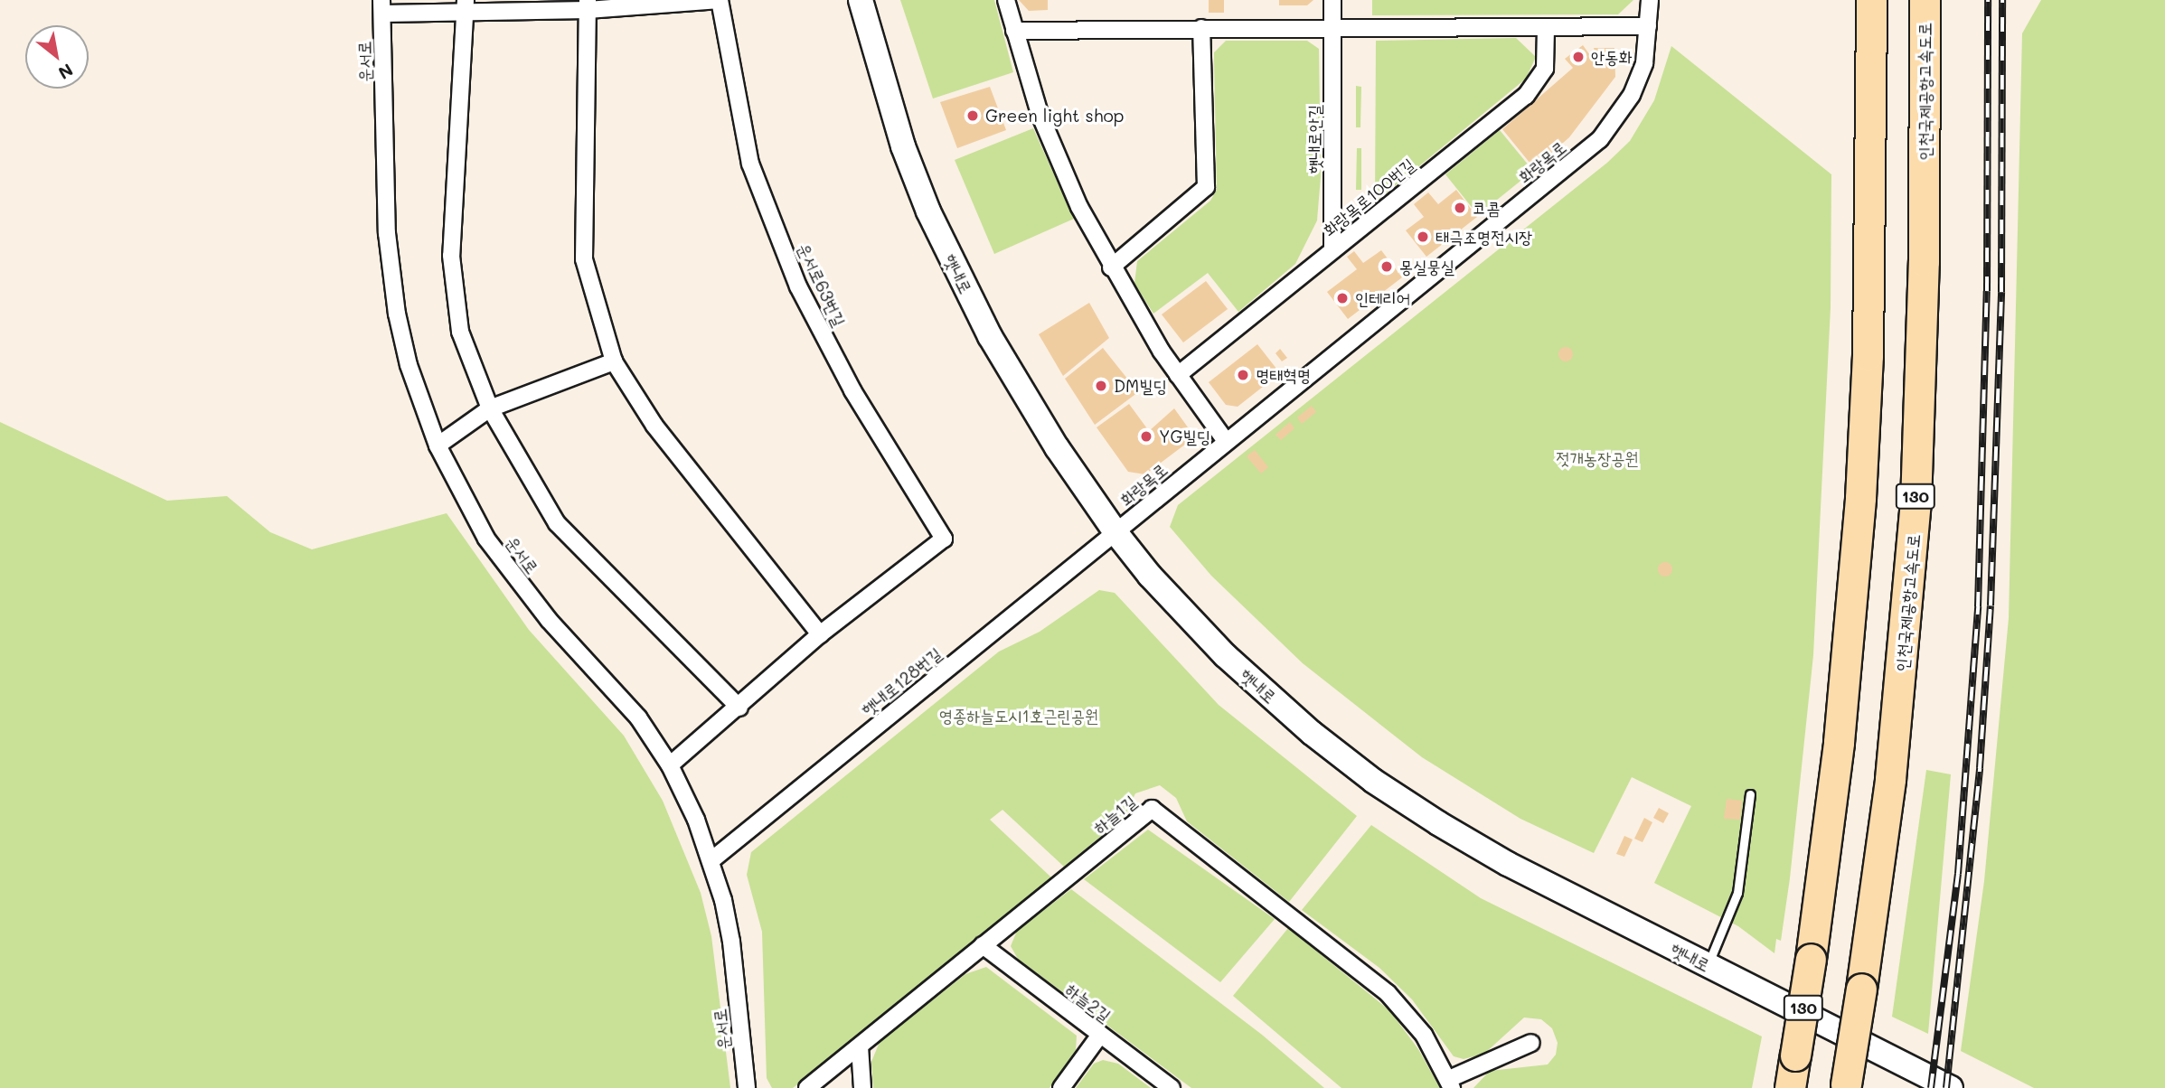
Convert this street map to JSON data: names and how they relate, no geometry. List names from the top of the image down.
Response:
{
  "streets": {
    "highway": ["인천국제공항고속도로", "130"],
    "main road": ["햇내로"],
    "street": [
      "운서로",
      "햇내로안길",
      "화랑목로",
      "화랑목로100번길",
      "운서로63번길",
      "햇내로128번길",
      "하늘1길",
      "하늘2길"
    ]
  },
  "crossings": [
    ["운서로", "운서로63번길"],
    ["운서로", "햇내로128번길"],
    ["햇내로안길", "화랑목로100번길"],
    ["화랑목로", "햇내로"],
    ["화랑목로", "햇내로128번길"],
    ["햇내로", "햇내로128번길"],
    ["하늘1길", "하늘2길"]
  ],
  "parks": ["젓개농장공원", "영종하늘도시1호근린공원"],
  "places": [
    "안동화",
    "Green light shop",
    "코콤",
    "태극조명전시장",
    "몽실뭉실",
    "인테리어",
    "명태혁명",
    "DM빌딩",
    "YG빌딩"
  ],
  "north": "bottom right"
}
